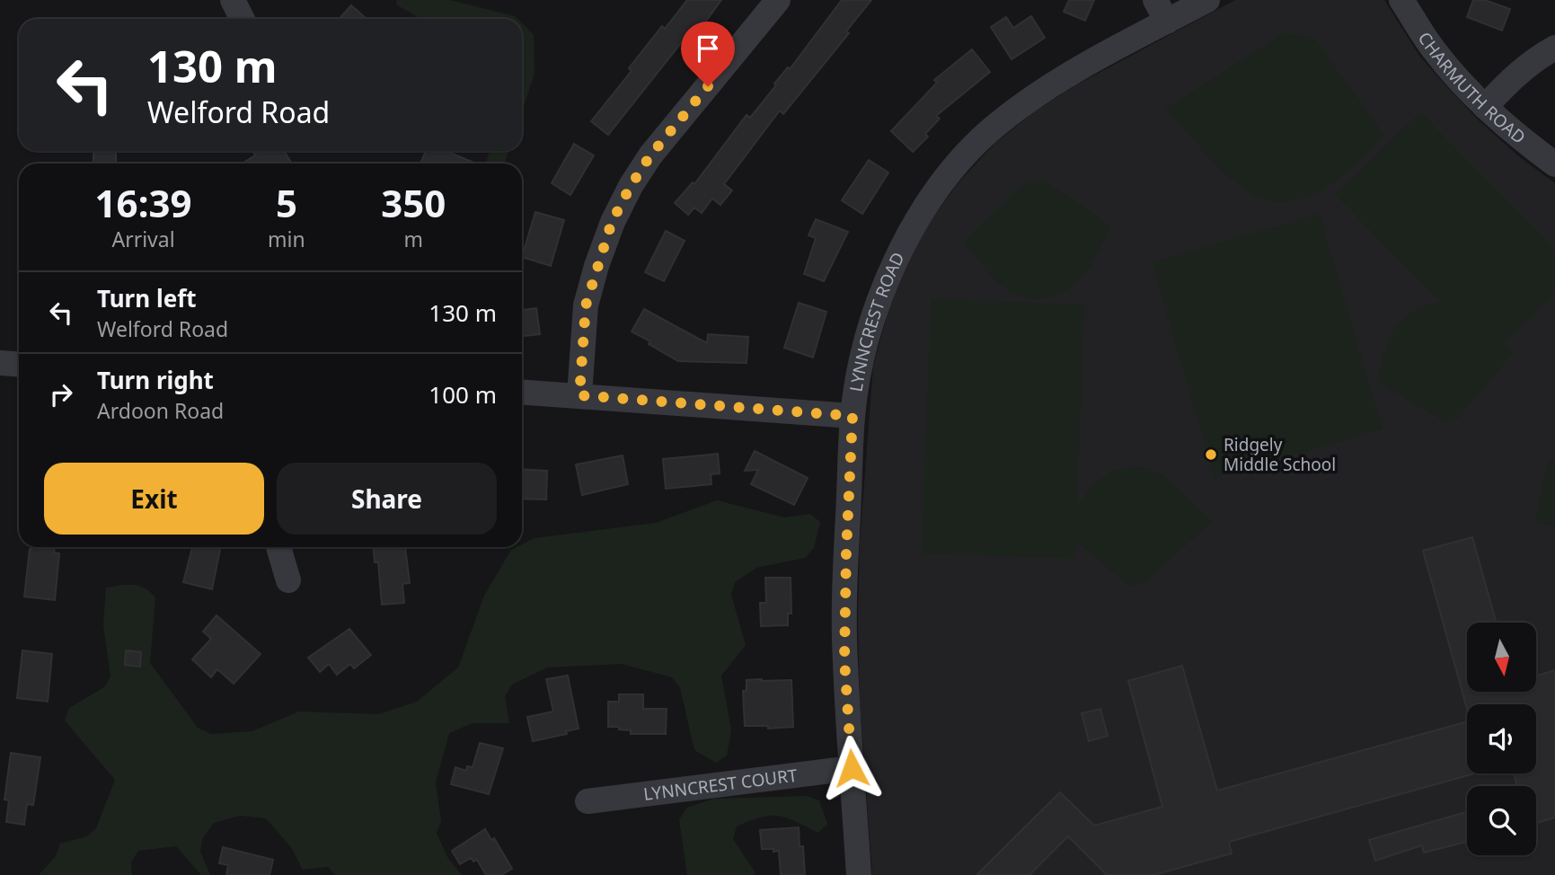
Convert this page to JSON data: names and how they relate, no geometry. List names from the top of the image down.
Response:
{
  "streets": {
    "street": ["CHARMUTH ROAD", "LYNNCREST ROAD", "LYNNCREST COURT"]
  },
  "crossings": [
    ["LYNNCREST ROAD", "LYNNCREST COURT"]
  ],
  "places": ["Ridgely Middle School"],
  "north": "bottom",
  "page": {
    "turn": ["130 m", "Welford Road"],
    "eta": [
      "16:39",
      "Arrival",
      "5",
      "min",
      "350",
      "m"
    ],
    "list": [
      {
        "name": "Turn left",
        "note": "Welford Road",
        "value": "130 m"
      },
      {
        "name": "Turn right",
        "note": "Ardoon Road",
        "value": "100 m"
      }
    ],
    "buttons": ["Exit", "Share"]
  }
}
